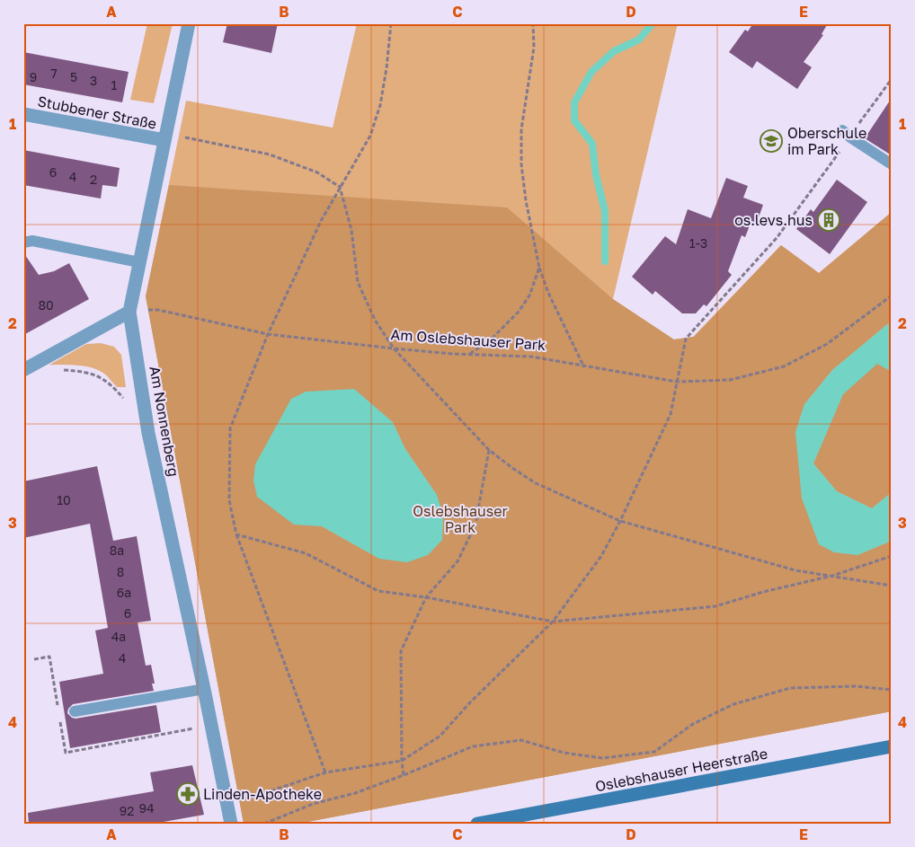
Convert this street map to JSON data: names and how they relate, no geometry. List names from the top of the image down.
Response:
{
  "streets": {
    "main road": ["Oslebshauser Heerstraße"],
    "street": ["Stubbener Straße", "Am Nonnenberg"],
    "path": ["Am Oslebshauser Park"]
  },
  "crossings": [
    ["Stubbener Straße", "Am Nonnenberg"],
    ["Am Oslebshauser Park", "Am Nonnenberg"]
  ],
  "parks": ["Oslebshauser Park"],
  "places": {
    "school or university": ["Oberschule im Park"],
    "building": ["os.levs.hus"],
    "pharmacy": ["Linden-Apotheke"]
  },
  "house_numbers": [
    "7",
    "9",
    "5",
    "3",
    "1",
    "6",
    "4",
    "2",
    "1-3",
    "80",
    "10",
    "8a",
    "8",
    "6a",
    "6",
    "4a",
    "4",
    "94",
    "92"
  ],
  "grid": {
    "columns": [
      "A",
      "B",
      "C",
      "D",
      "E"
    ],
    "rows": [
      "1",
      "2",
      "3",
      "4"
    ]
  }
}
